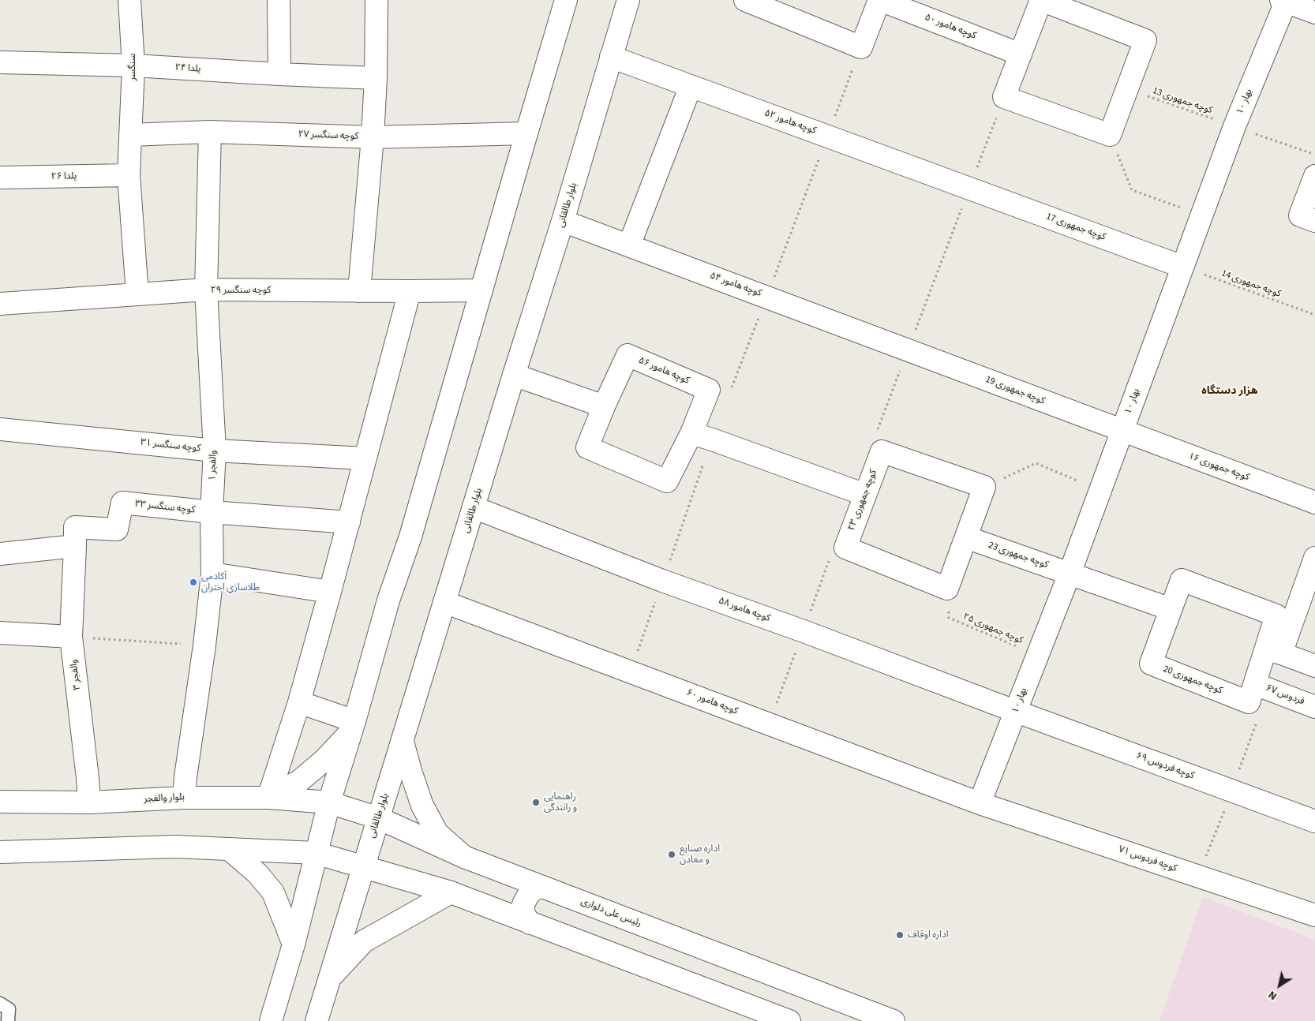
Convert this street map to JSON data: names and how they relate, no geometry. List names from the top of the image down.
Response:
{
  "streets": {
    "street": [
      "کوچه هامور ۵۰",
      "سنگسر",
      "یلدا ۲۴",
      "بهار ۱۰",
      "کوچه هامور ۵۲",
      "کوچه سنگسر ۲۷",
      "یلدا ۲۶",
      "بلوار طالقانی",
      "کوچه جمهوری 17",
      "کوچه هامور ۵۴",
      "کوچه سنگسر ۲۹",
      "کوچه هامور ۵۶",
      "کوچه جمهوری 19",
      "کوچه سنگسر ۳۱",
      "والفجر ۱",
      "کوچه جمهوری ۱۶",
      "کوچه جمهوری ۲۳",
      "کوچه سنگسر ۳۳",
      "کوچه جمهوری 23",
      "کوچه هامور ۵۸",
      "والفجر ۳",
      "کوچه جمهوری 20",
      "فردوس ۶۷",
      "کوچه هامور ۶۰",
      "کوچه فردوس ۶۹",
      "بلوار والفجر",
      "کوچه فردوس ۷۱",
      "رئیس علی دلواری"
    ],
    "path": ["کوچه جمهوری 13", "کوچه جمهوری 14", "کوچه جمهوری ۲۵"]
  },
  "crossings": [
    ["سنگسر", "یلدا ۲۴"],
    ["سنگسر", "کوچه سنگسر ۲۷"],
    ["سنگسر", "یلدا ۲۶"],
    ["سنگسر", "کوچه سنگسر ۲۹"],
    ["کوچه جمهوری 13", "بهار ۱۰"],
    ["بهار ۱۰", "کوچه جمهوری 17"],
    ["بهار ۱۰", "کوچه جمهوری 14"],
    ["بهار ۱۰", "کوچه جمهوری 19"],
    ["بهار ۱۰", "کوچه جمهوری ۱۶"],
    ["بهار ۱۰", "کوچه جمهوری 23"],
    ["بهار ۱۰", "کوچه هامور ۵۸"],
    ["بهار ۱۰", "کوچه جمهوری ۲۵"],
    ["بهار ۱۰", "کوچه هامور ۶۰"],
    ["بهار ۱۰", "کوچه فردوس ۶۹"],
    ["بهار ۱۰", "کوچه فردوس ۷۱"],
    ["کوچه هامور ۵۲", "بلوار طالقانی"],
    ["کوچه هامور ۵۲", "کوچه جمهوری 17"],
    ["کوچه سنگسر ۲۷", "والفجر ۱"],
    ["بلوار طالقانی", "کوچه هامور ۵۴"],
    ["بلوار طالقانی", "کوچه هامور ۵۸"],
    ["بلوار طالقانی", "کوچه هامور ۶۰"],
    ["بلوار طالقانی", "رئیس علی دلواری"],
    ["کوچه جمهوری 17", "کوچه جمهوری 14"],
    ["کوچه هامور ۵۴", "کوچه جمهوری 19"],
    ["کوچه سنگسر ۲۹", "والفجر ۱"],
    ["کوچه جمهوری 19", "کوچه جمهوری ۱۶"],
    ["کوچه سنگسر ۳۱", "والفجر ۱"],
    ["والفجر ۱", "کوچه سنگسر ۳۳"],
    ["والفجر ۱", "بلوار والفجر"],
    ["کوچه جمهوری ۲۳", "کوچه جمهوری ۲۵"],
    ["کوچه سنگسر ۳۳", "والفجر ۳"],
    ["کوچه هامور ۵۸", "کوچه فردوس ۶۹"],
    ["والفجر ۳", "بلوار والفجر"],
    ["کوچه جمهوری 20", "فردوس ۶۷"],
    ["کوچه هامور ۶۰", "کوچه فردوس ۷۱"],
    ["بلوار والفجر", "رئیس علی دلواری"]
  ],
  "districts": ["هزار دستگاه"],
  "places": [
    "آكادمى طلاسازي اختران",
    "راهنمایی و رانندگی",
    "اداره صنایع و معادن",
    "اداره اوقاف"
  ],
  "north": "bottom left"
}
